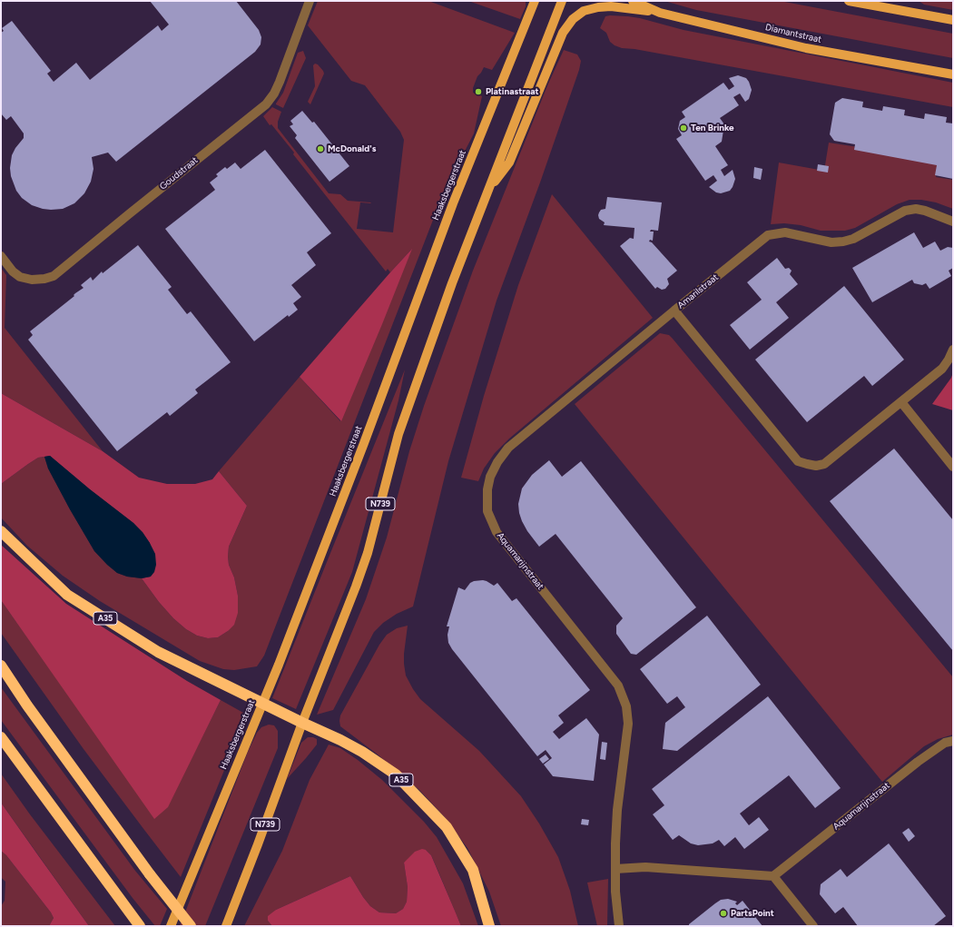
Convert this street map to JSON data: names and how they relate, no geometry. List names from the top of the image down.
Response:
{
  "streets": {
    "highway": ["A35"],
    "main road": ["Diamantstraat", "Haaksbergerstraat", "N739"],
    "street": ["Goudstraat", "Amarilstraat", "Aquamarijnstraat"]
  },
  "crossings": [
    ["Haaksbergerstraat", "A35"],
    ["Amarilstraat", "Aquamarijnstraat"],
    ["N739", "A35"]
  ],
  "places": [
    "Platinastraat",
    "Ten Brinke",
    "McDonald's",
    "PartsPoint"
  ]
}
